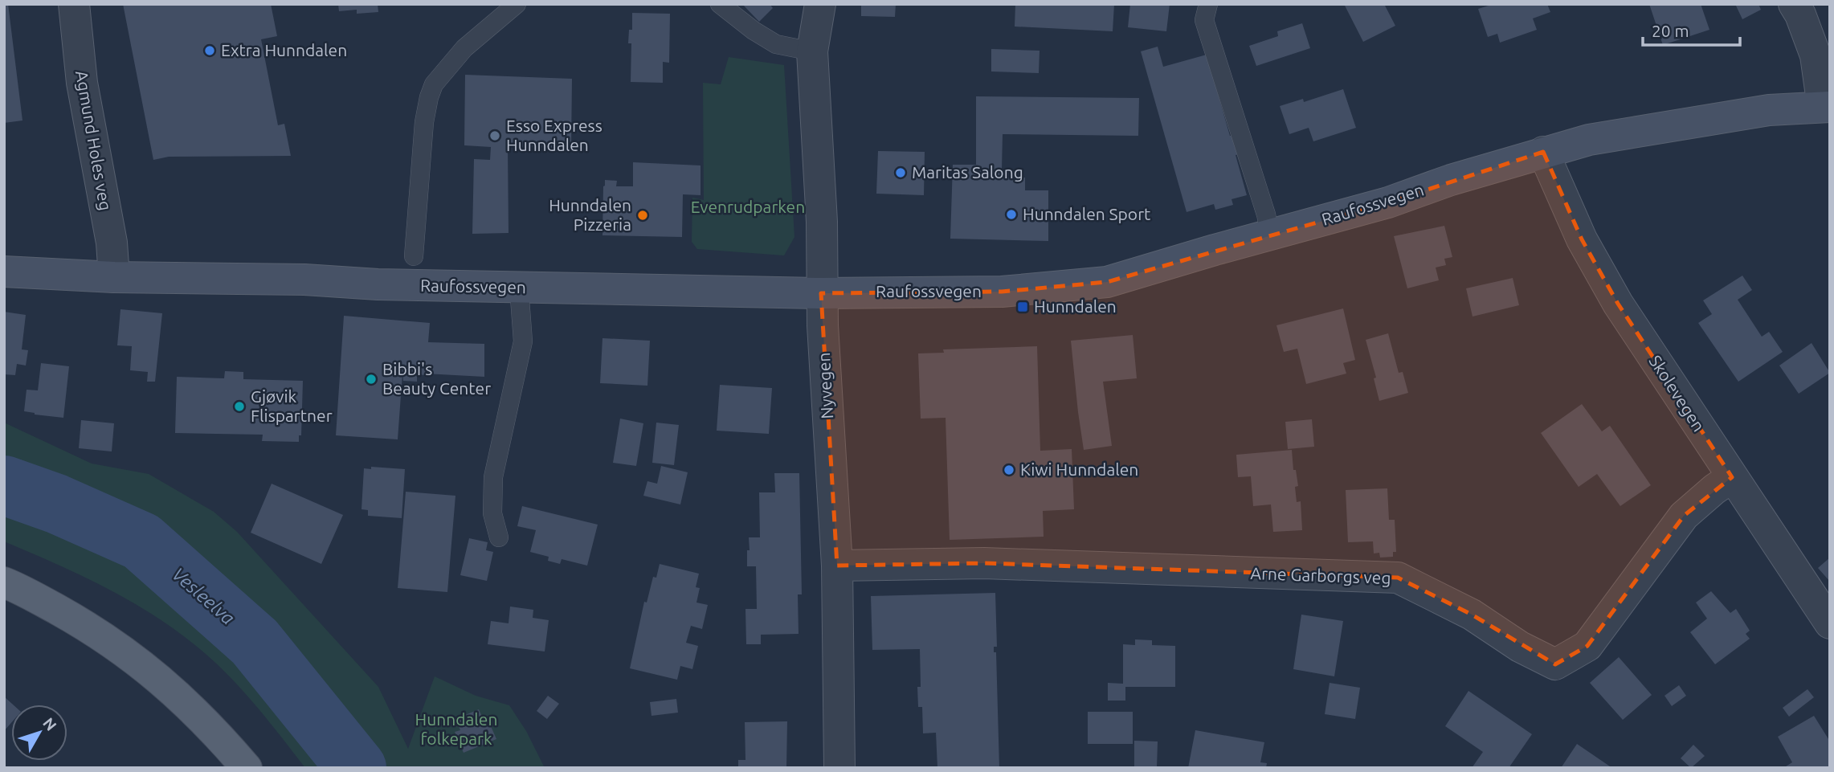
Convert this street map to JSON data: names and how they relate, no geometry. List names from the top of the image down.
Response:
{
  "streets": {
    "main road": ["Raufossvegen"],
    "street": [
      "Agmund Holes veg",
      "Nyvegen",
      "Skolevegen",
      "Arne Garborgs veg"
    ]
  },
  "crossings": [
    ["Agmund Holes veg", "Raufossvegen"],
    ["Raufossvegen", "Nyvegen"],
    ["Raufossvegen", "Skolevegen"],
    ["Nyvegen", "Arne Garborgs veg"],
    ["Skolevegen", "Arne Garborgs veg"]
  ],
  "water": ["Vesleelva"],
  "parks": ["Evenrudparken", "Hunndalen folkepark"],
  "places": {
    "other": [
      "Extra Hunndalen",
      "Esso Express Hunndalen",
      "Maritas Salong",
      "Hunndalen Sport",
      "Hunndalen Pizzeria",
      "Bibbi's Beauty Center",
      "Gjøvik Flispartner",
      "Kiwi Hunndalen"
    ],
    "transit": ["Hunndalen"]
  },
  "scale_bar": "20 m",
  "north": "top right"
}
